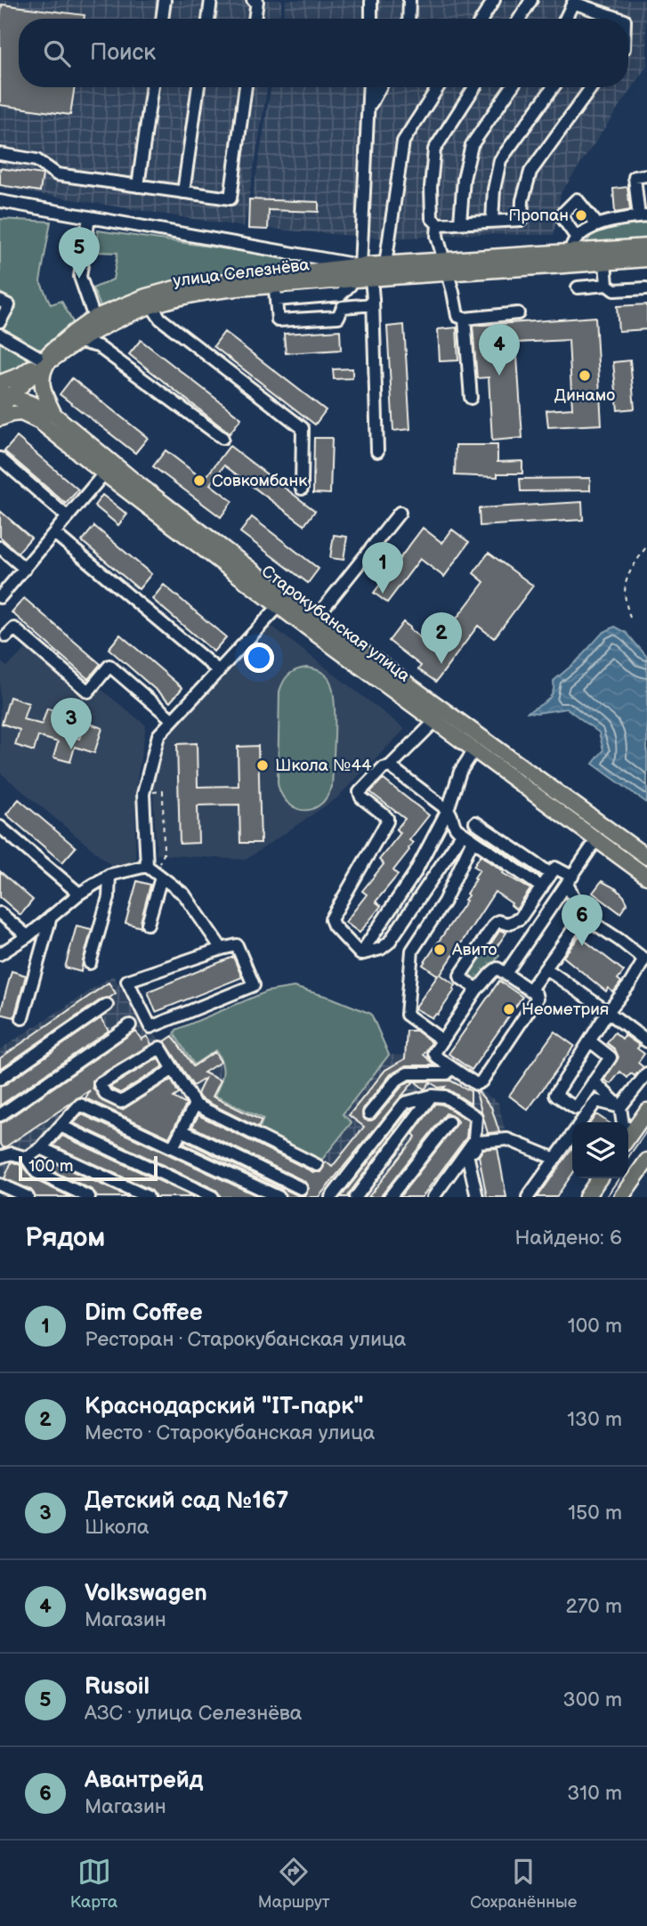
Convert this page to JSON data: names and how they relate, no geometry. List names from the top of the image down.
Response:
{
  "streets": {
    "main road": ["улица Селезнёва", "Старокубанская улица"]
  },
  "crossings": [
    ["улица Селезнёва", "Старокубанская улица"]
  ],
  "places": [
    "Пропан",
    "Динамо",
    "Совкомбанк",
    "Школа №44",
    "Авито",
    "Неометрия"
  ],
  "scale_bar": "100 m",
  "page": {
    "search": "Поиск",
    "pins": [
      "5",
      "4",
      "1",
      "2",
      "3",
      "6"
    ],
    "scale": "100 m",
    "heading": ["Рядом", "Найдено: 6"],
    "list": [
      {
        "mark": "1",
        "name": "Dim Coffee",
        "note": "Ресторан · Старокубанская улица",
        "value": "100 m"
      },
      {
        "mark": "2",
        "name": "Краснодарский \"IT-парк\"",
        "note": "Место · Старокубанская улица",
        "value": "130 m"
      },
      {
        "mark": "3",
        "name": "Детский сад №167",
        "note": "Школа",
        "value": "150 m"
      },
      {
        "mark": "4",
        "name": "Volkswagen",
        "note": "Магазин",
        "value": "270 m"
      },
      {
        "mark": "5",
        "name": "Rusoil",
        "note": "АЗС · улица Селезнёва",
        "value": "300 m"
      },
      {
        "mark": "6",
        "name": "Авантрейд",
        "note": "Магазин",
        "value": "310 m"
      }
    ],
    "nav": ["Карта", "Маршрут", "Сохранённые"]
  }
}
